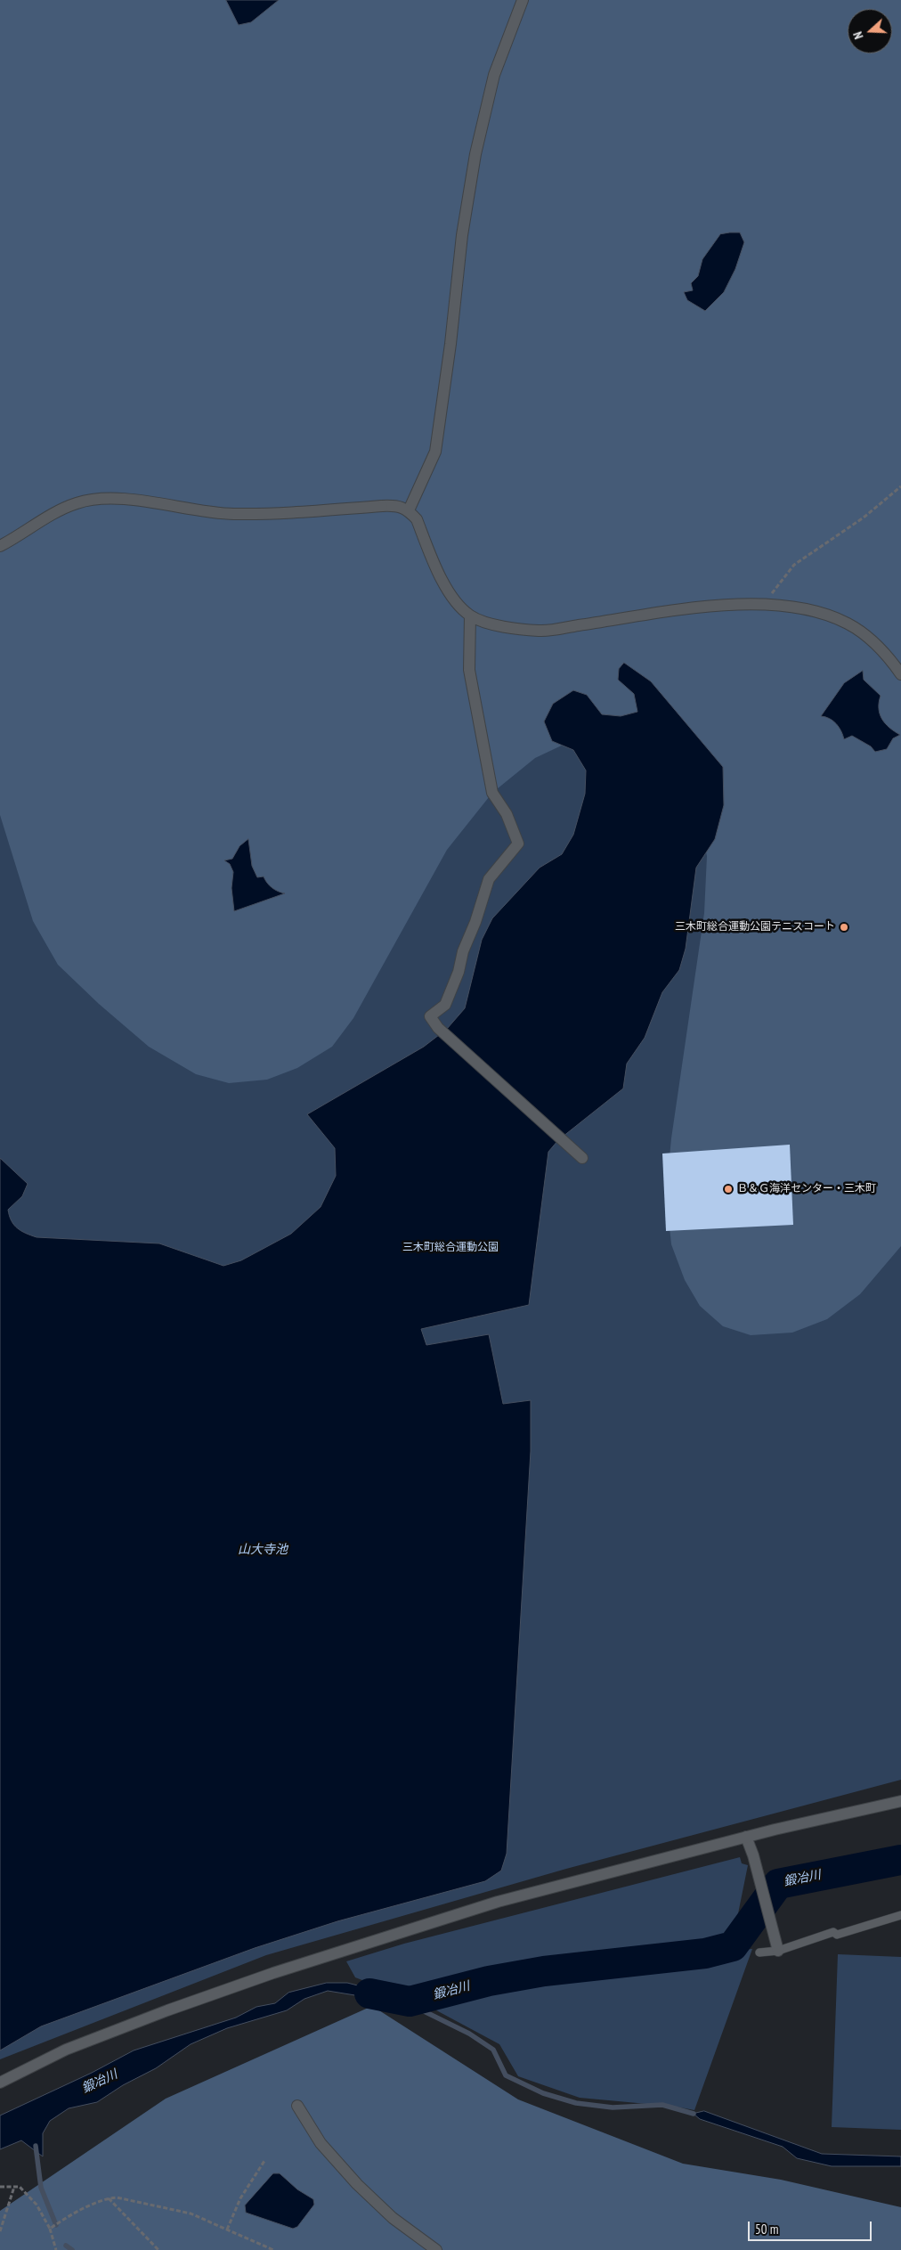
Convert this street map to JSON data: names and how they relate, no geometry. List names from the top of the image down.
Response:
{
  "water": ["山大寺池", "鍛冶川"],
  "parks": ["三木町総合運動公園"],
  "places": ["三木町総合運動公園テニスコート", "Ｂ＆Ｇ海洋センター・三木町"],
  "scale_bar": "50 m",
  "north": "left"
}
